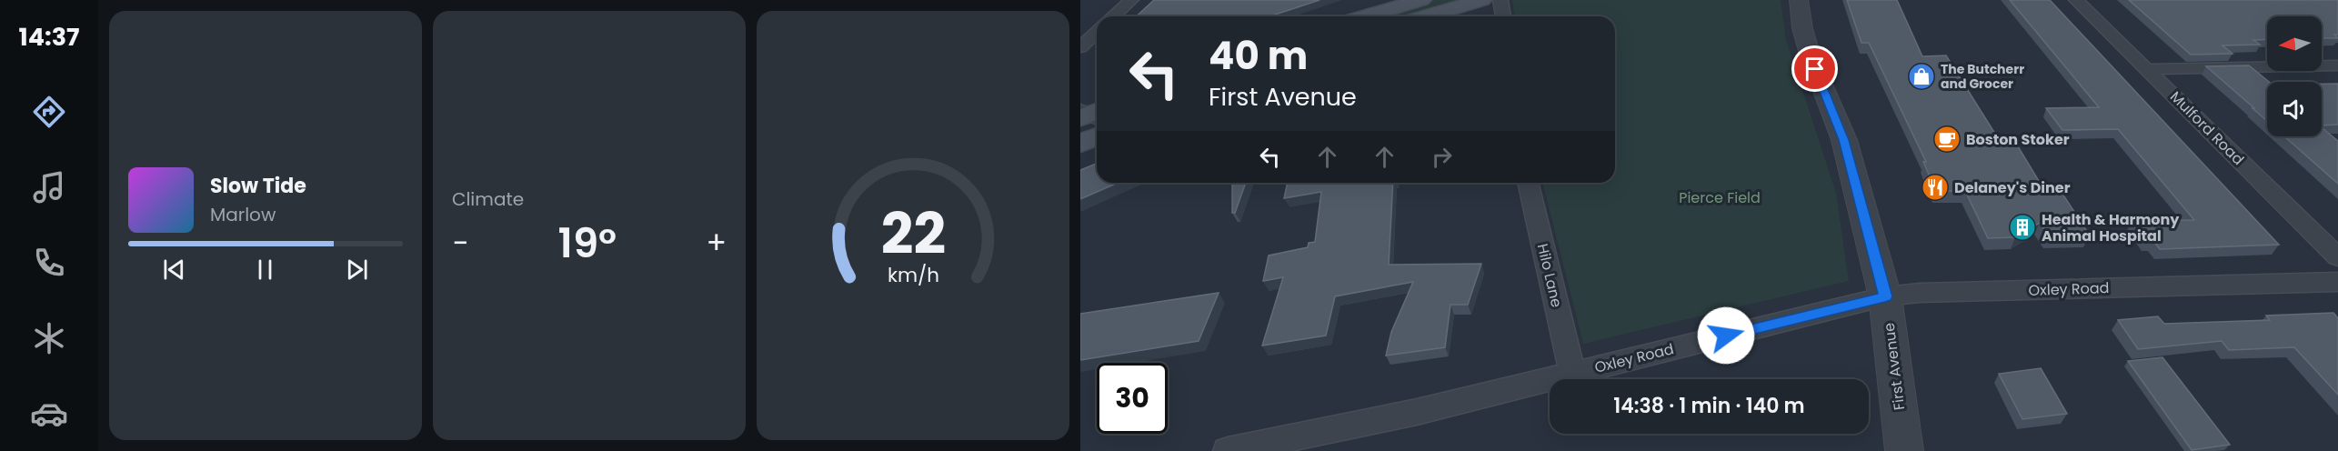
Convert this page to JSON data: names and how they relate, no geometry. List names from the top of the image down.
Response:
{
  "streets": {
    "street": [
      "Mulford Road",
      "Hilo Lane",
      "Oxley Road",
      "First Avenue"
    ]
  },
  "crossings": [
    ["Hilo Lane", "Oxley Road"],
    ["Oxley Road", "First Avenue"]
  ],
  "parks": ["Pierce Field"],
  "places": {
    "shop": ["The Butcherr and Grocer"],
    "cafe": ["Boston Stoker"],
    "restaurant": ["Delaney's Diner"],
    "building": ["Health & Harmony Animal Hospital"]
  },
  "north": "left",
  "page": {
    "tabs": "14:37",
    "tile": "Climate",
    "turn": ["40 m", "First Avenue"],
    "song": ["Slow Tide", "Marlow"],
    "heat": ["−", "19°", "+"],
    "limit": "30",
    "trip": "14:38 · 1 min · 140 m",
    "gauge": ["22", "km/h"]
  }
}
